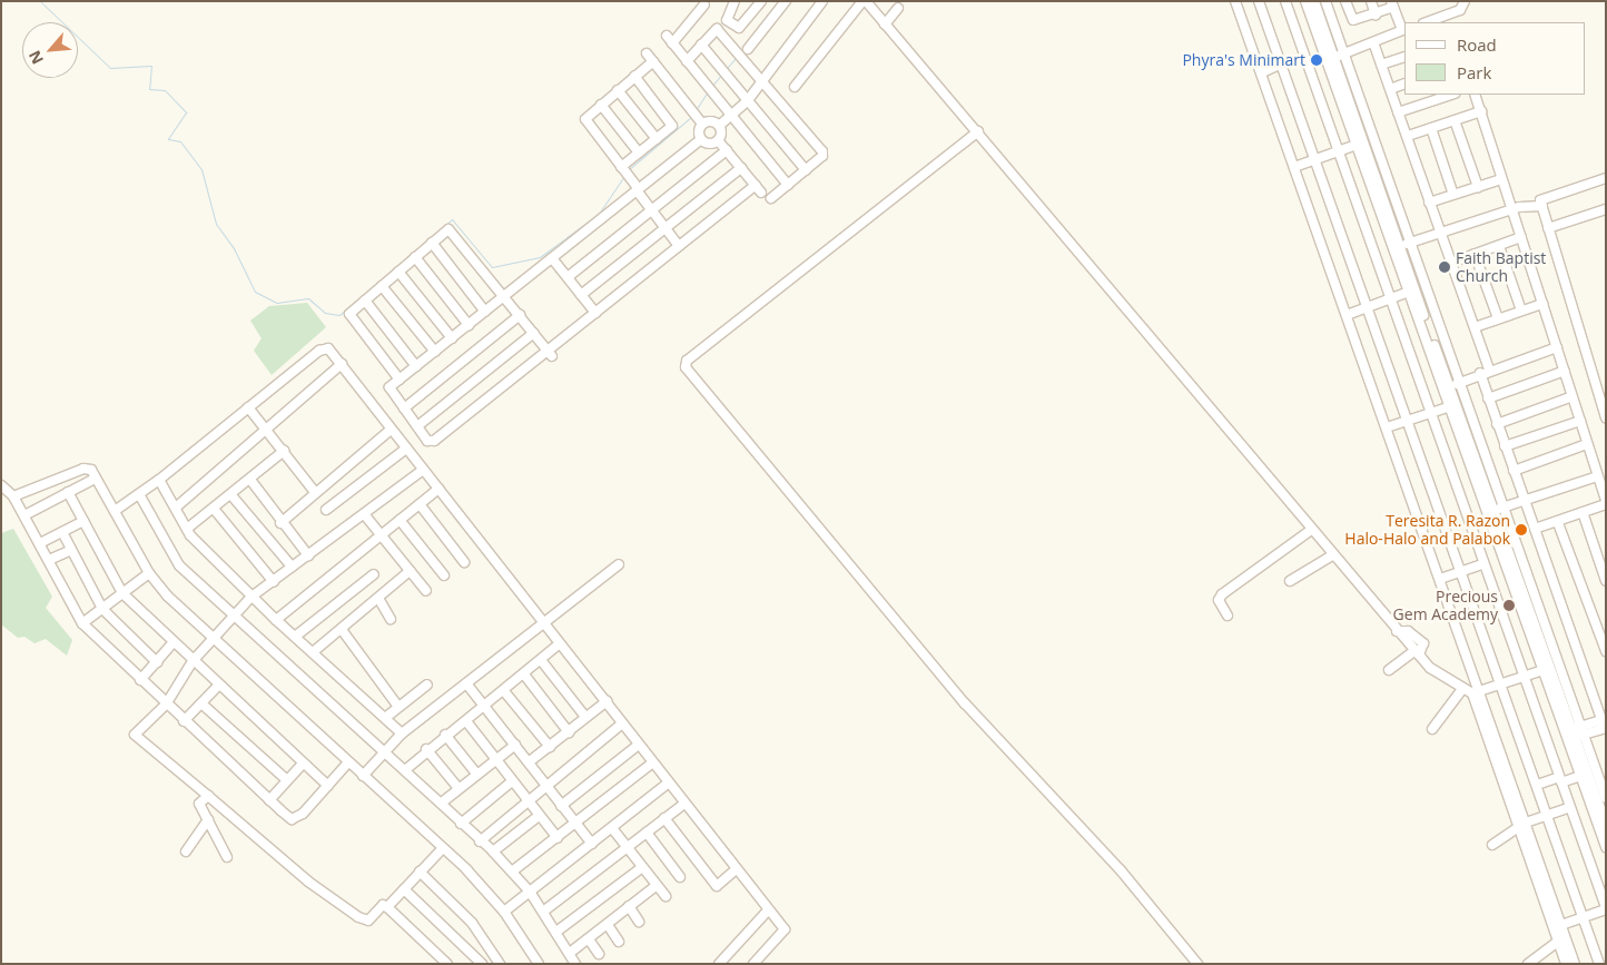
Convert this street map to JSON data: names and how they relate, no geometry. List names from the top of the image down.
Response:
{
  "places": [
    "Phyra's Minimart",
    "Faith Baptist Church",
    "Teresita R. Razon Halo-Halo and Palabok",
    "Precious Gem Academy"
  ],
  "legend": ["Road", "Park"],
  "north": "bottom left"
}
